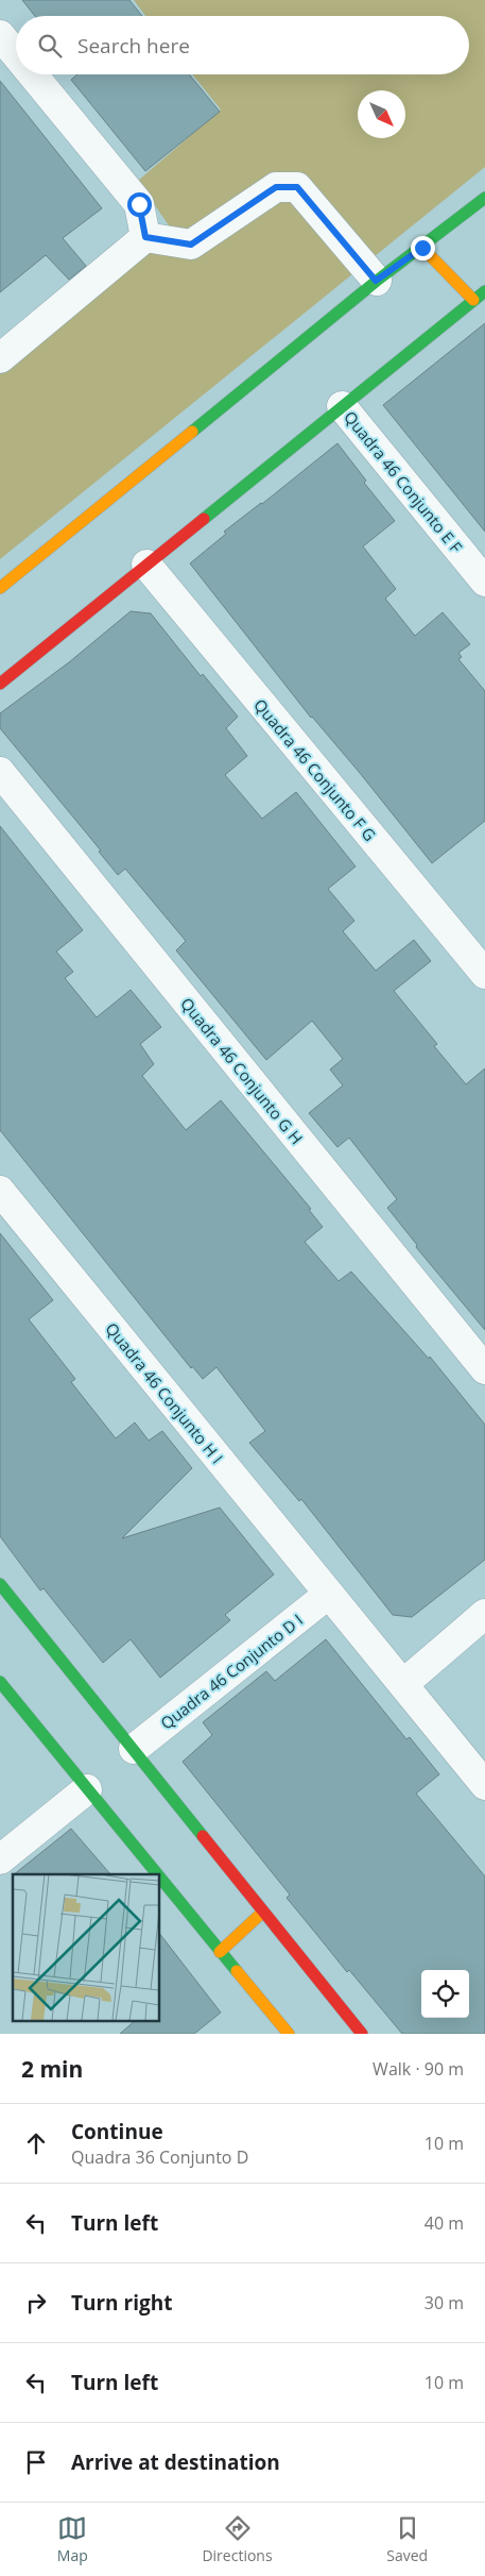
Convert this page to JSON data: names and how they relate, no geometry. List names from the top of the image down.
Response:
{
  "streets": {
    "street": [
      "Quadra 46 Conjunto E F",
      "Quadra 46 Conjunto F G",
      "Quadra 46 Conjunto G H",
      "Quadra 46 Conjunto H I",
      "Quadra 46 Conjunto D I"
    ]
  },
  "crossings": [
    ["Quadra 46 Conjunto H I", "Quadra 46 Conjunto D I"]
  ],
  "north": "bottom right",
  "page": {
    "search": "Search here",
    "heading": ["2 min", "Walk · 90 m"],
    "list": [
      ["Continue", "Quadra 36 Conjunto D", "10 m"],
      ["Turn left", "40 m"],
      ["Turn right", "30 m"],
      ["Turn left", "10 m"],
      "Arrive at destination"
    ],
    "nav": ["Map", "Directions", "Saved"]
  }
}
